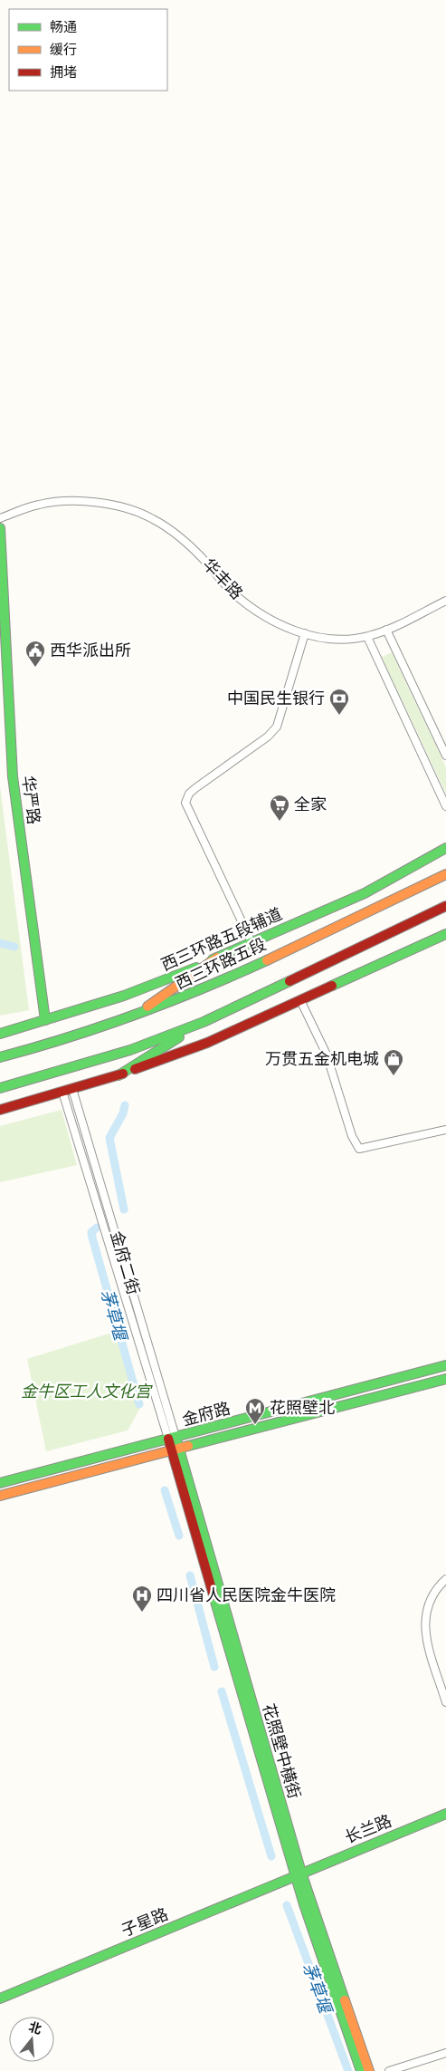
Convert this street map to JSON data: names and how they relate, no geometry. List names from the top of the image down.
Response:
{
  "streets": {
    "main road": [
      "华严路",
      "西三环路五段辅道",
      "西三环路五段",
      "金府路",
      "花照壁中横街",
      "长兰路",
      "子星路"
    ],
    "street": ["华丰路", "金府二街"]
  },
  "crossings": [
    ["华严路", "西三环路五段辅道"],
    ["金府二街", "金府路"],
    ["金府二街", "花照壁中横街"],
    ["金府路", "花照壁中横街"],
    ["花照壁中横街", "长兰路"],
    ["花照壁中横街", "子星路"],
    ["长兰路", "子星路"]
  ],
  "water": ["茅草堰"],
  "parks": ["金牛区工人文化宫"],
  "places": {
    "public building": ["西华派出所"],
    "bank": ["中国民生银行"],
    "supermarket": ["全家"],
    "shop": ["万贯五金机电城"],
    "metro station": ["花照壁北"],
    "hospital": ["四川省人民医院金牛医院"]
  },
  "legend": ["畅通", "缓行", "拥堵"],
  "north": "top"
}
